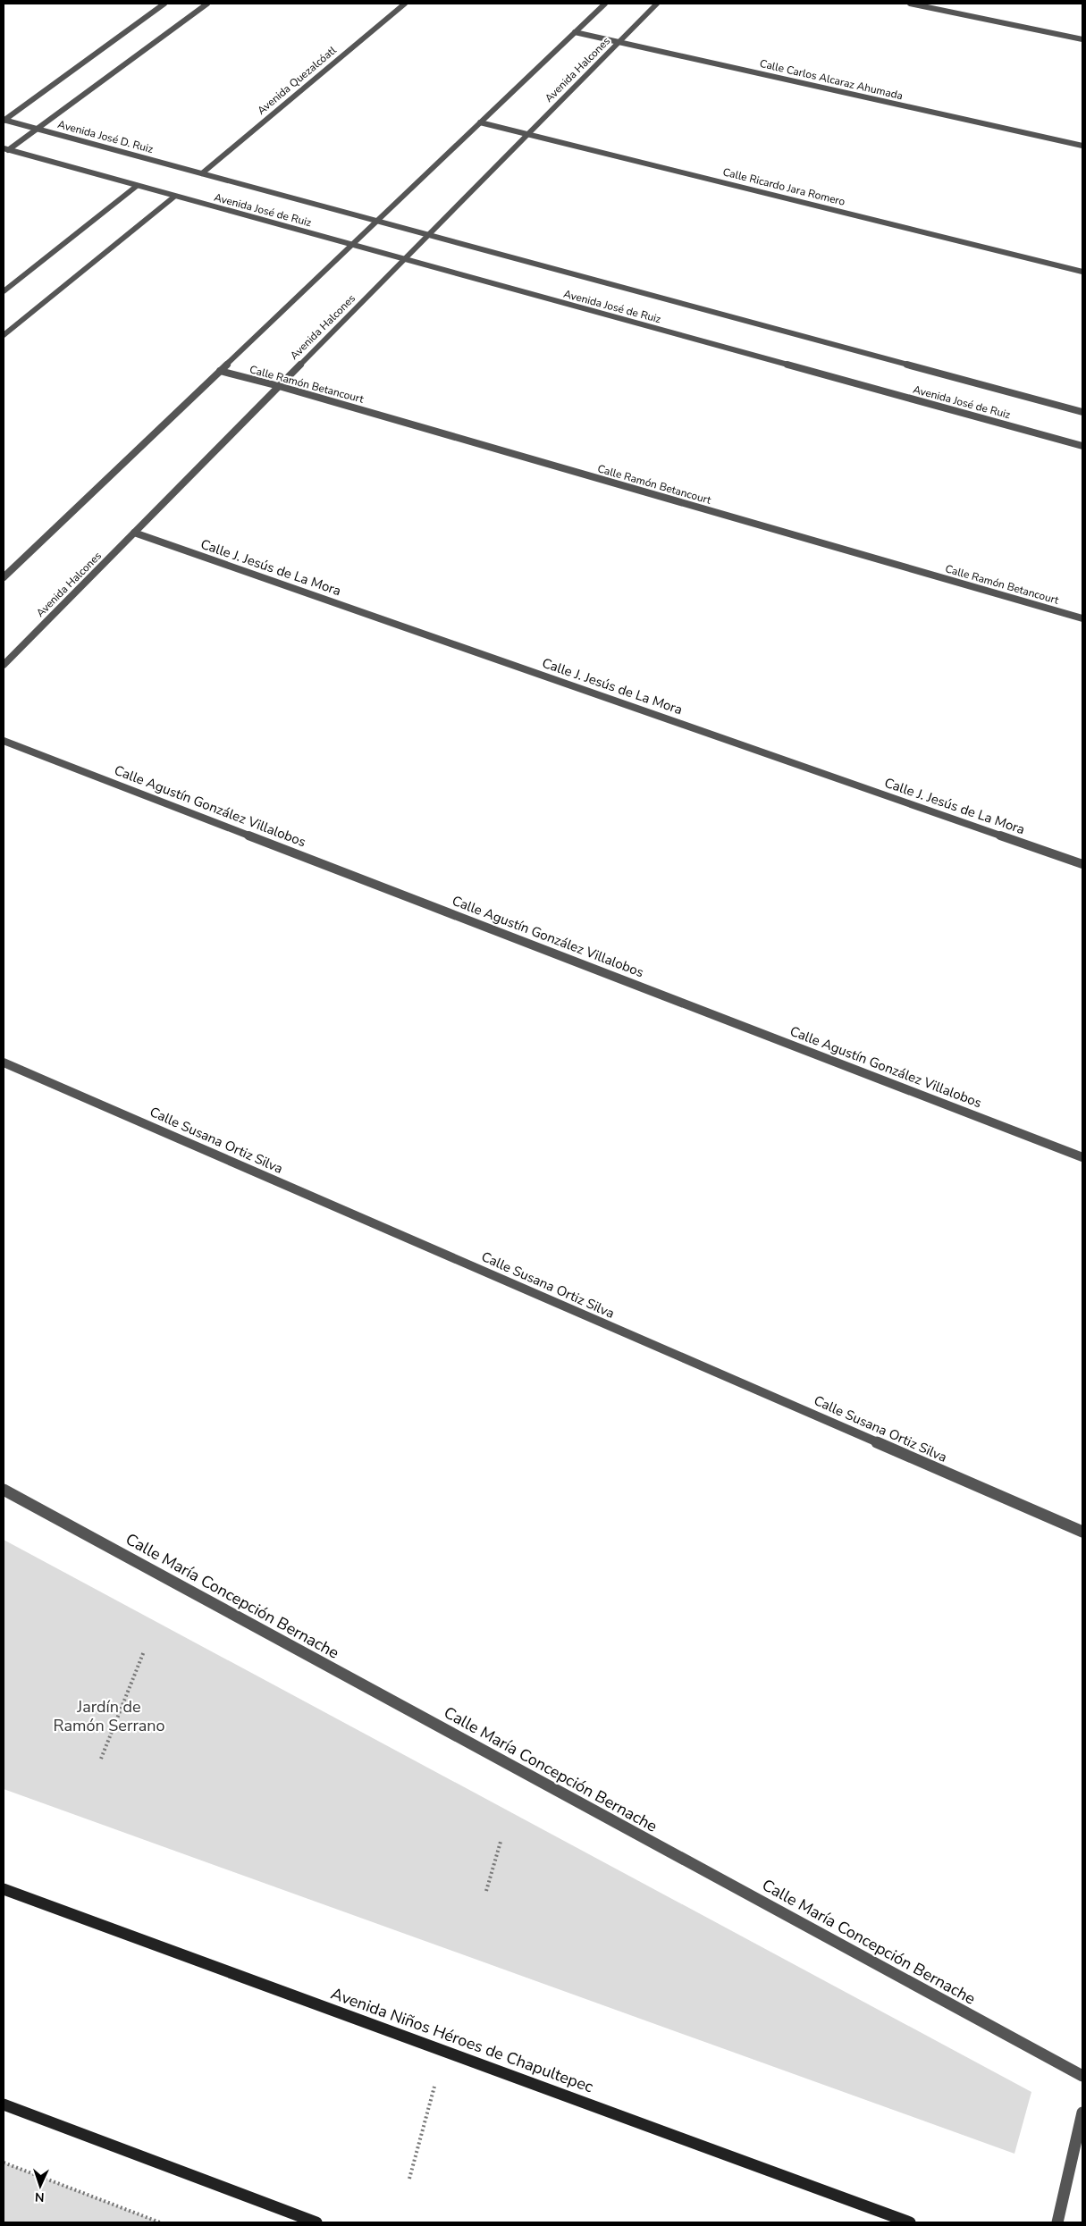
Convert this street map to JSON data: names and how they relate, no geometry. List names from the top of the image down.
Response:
{
  "streets": {
    "main road": ["Avenida Niños Héroes de Chapultepec"],
    "street": [
      "Avenida Halcones",
      "Calle Carlos Alcaraz Ahumada",
      "Avenida Quezalcóatl",
      "Avenida José D. Ruiz",
      "Calle Ricardo Jara Romero",
      "Avenida José de Ruiz",
      "Calle Ramón Betancourt",
      "Calle J. Jesús de La Mora",
      "Calle Agustín González Villalobos",
      "Calle Susana Ortiz Silva",
      "Calle María Concepción Bernache"
    ]
  },
  "crossings": [
    ["Avenida Halcones", "Calle Carlos Alcaraz Ahumada"],
    ["Avenida Halcones", "Calle Ricardo Jara Romero"],
    ["Avenida Halcones", "Avenida José de Ruiz"],
    ["Avenida Halcones", "Calle Ramón Betancourt"],
    ["Avenida Halcones", "Calle J. Jesús de La Mora"],
    ["Avenida Quezalcóatl", "Avenida José D. Ruiz"],
    ["Avenida Quezalcóatl", "Avenida José de Ruiz"],
    ["Avenida José D. Ruiz", "Avenida José de Ruiz"]
  ],
  "parks": ["Jardín de Ramón Serrano"],
  "north": "bottom"
}
